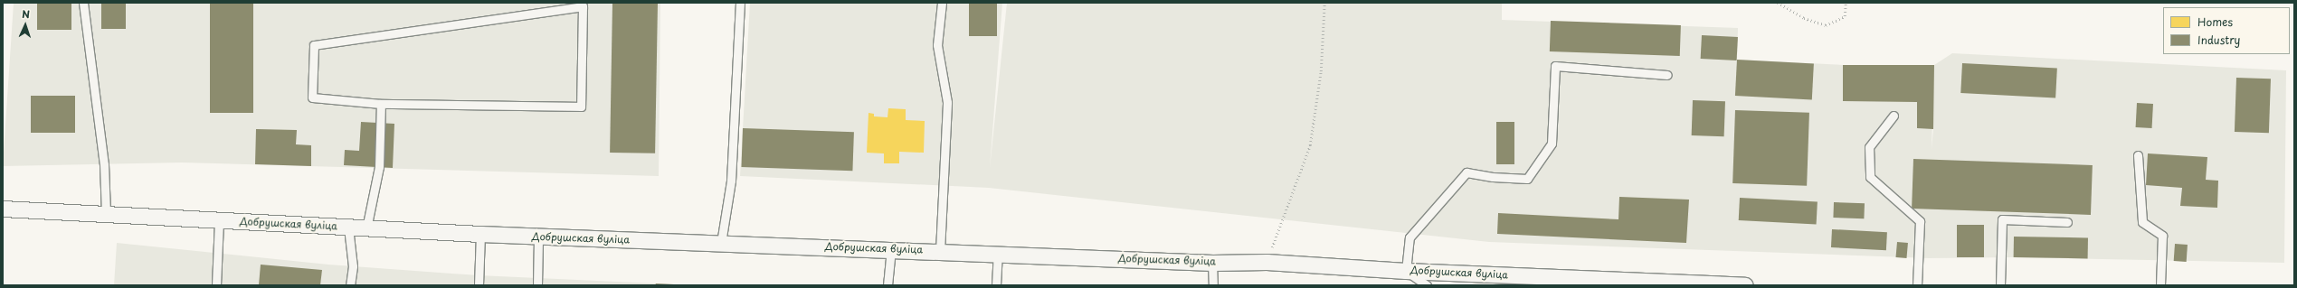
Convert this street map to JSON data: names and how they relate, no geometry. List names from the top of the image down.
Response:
{
  "streets": {
    "street": ["Добрушская вуліца"]
  },
  "legend": ["Homes", "Industry"],
  "north": "top"
}
